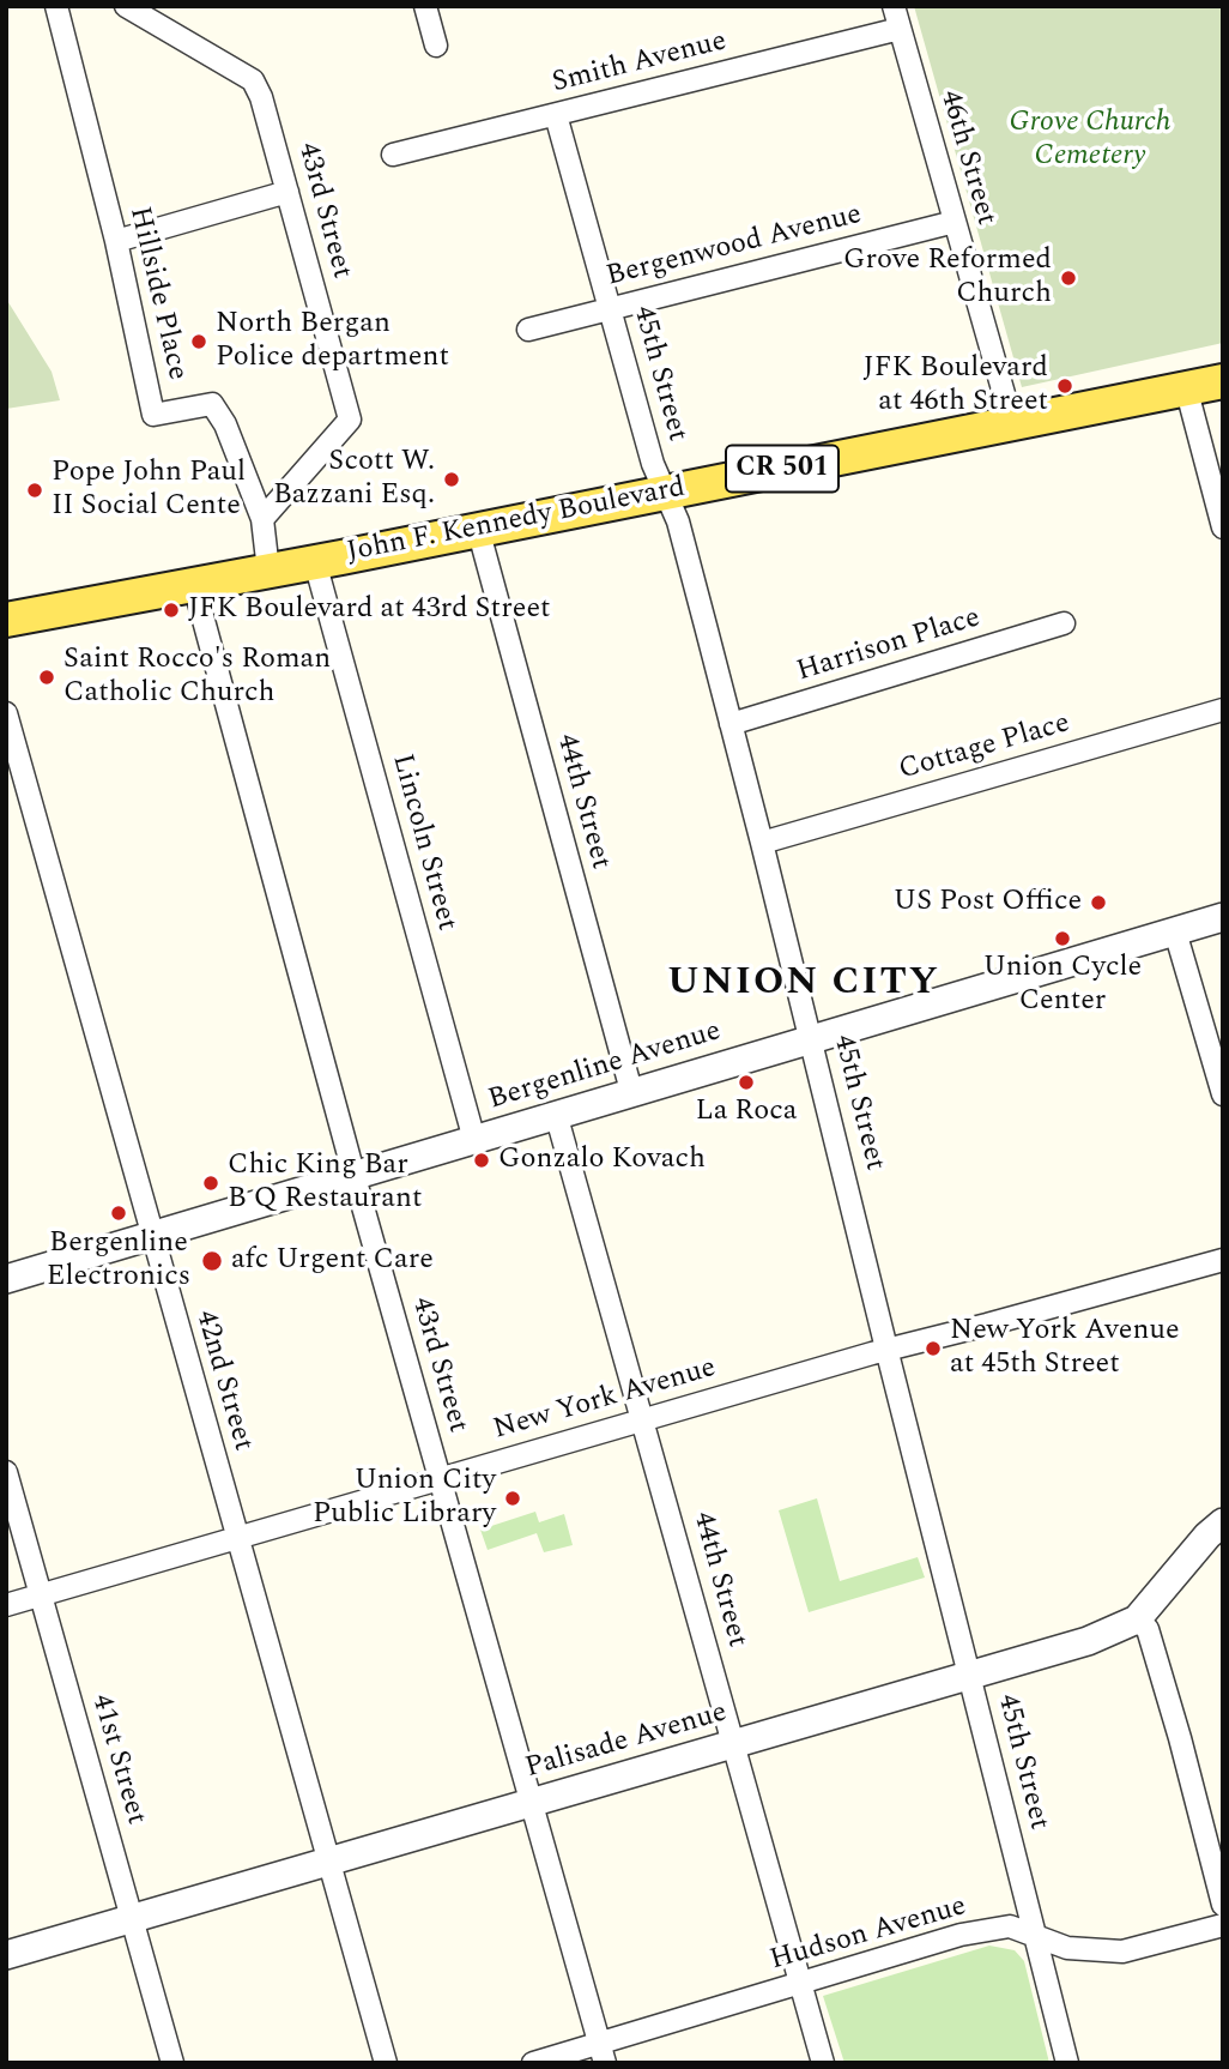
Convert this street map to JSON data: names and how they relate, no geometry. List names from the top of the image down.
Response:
{
  "streets": {
    "main road": ["CR 501", "John F. Kennedy Boulevard"],
    "street": [
      "Smith Avenue",
      "46th Street",
      "43rd Street",
      "Bergenwood Avenue",
      "Hillside Place",
      "45th Street",
      "Harrison Place",
      "Cottage Place",
      "44th Street",
      "Lincoln Street",
      "Bergenline Avenue",
      "42nd Street",
      "New York Avenue",
      "Palisade Avenue",
      "41st Street",
      "Hudson Avenue"
    ]
  },
  "crossings": [
    ["Smith Avenue", "46th Street"],
    ["Smith Avenue", "45th Street"],
    ["46th Street", "Bergenwood Avenue"],
    ["46th Street", "John F. Kennedy Boulevard"],
    ["43rd Street", "Hillside Place"],
    ["43rd Street", "John F. Kennedy Boulevard"],
    ["43rd Street", "Bergenline Avenue"],
    ["43rd Street", "New York Avenue"],
    ["43rd Street", "Palisade Avenue"],
    ["43rd Street", "Hudson Avenue"],
    ["Bergenwood Avenue", "45th Street"],
    ["45th Street", "John F. Kennedy Boulevard"],
    ["45th Street", "Harrison Place"],
    ["45th Street", "Cottage Place"],
    ["45th Street", "Bergenline Avenue"],
    ["45th Street", "New York Avenue"],
    ["45th Street", "Palisade Avenue"],
    ["45th Street", "Hudson Avenue"],
    ["John F. Kennedy Boulevard", "44th Street"],
    ["John F. Kennedy Boulevard", "Lincoln Street"],
    ["44th Street", "Bergenline Avenue"],
    ["44th Street", "New York Avenue"],
    ["44th Street", "Palisade Avenue"],
    ["44th Street", "Hudson Avenue"],
    ["Lincoln Street", "Bergenline Avenue"],
    ["Bergenline Avenue", "42nd Street"],
    ["42nd Street", "New York Avenue"],
    ["42nd Street", "Palisade Avenue"],
    ["New York Avenue", "41st Street"],
    ["Palisade Avenue", "41st Street"]
  ],
  "districts": ["UNION CITY"],
  "parks": ["Grove Church Cemetery"],
  "places": [
    "Grove Reformed Church",
    "North Bergan Police department",
    "JFK Boulevard at 46th Street",
    "Scott W. Bazzani Esq.",
    "Pope John Paul II Social Cente",
    "JFK Boulevard at 43rd Street",
    "Saint Rocco's Roman Catholic Church",
    "US Post Office",
    "Union Cycle Center",
    "La Roca",
    "Gonzalo Kovach",
    "Chic King Bar B Q Restaurant",
    "Bergenline Electronics",
    "afc Urgent Care",
    "New York Avenue at 45th Street",
    "Union City Public Library"
  ]
}
